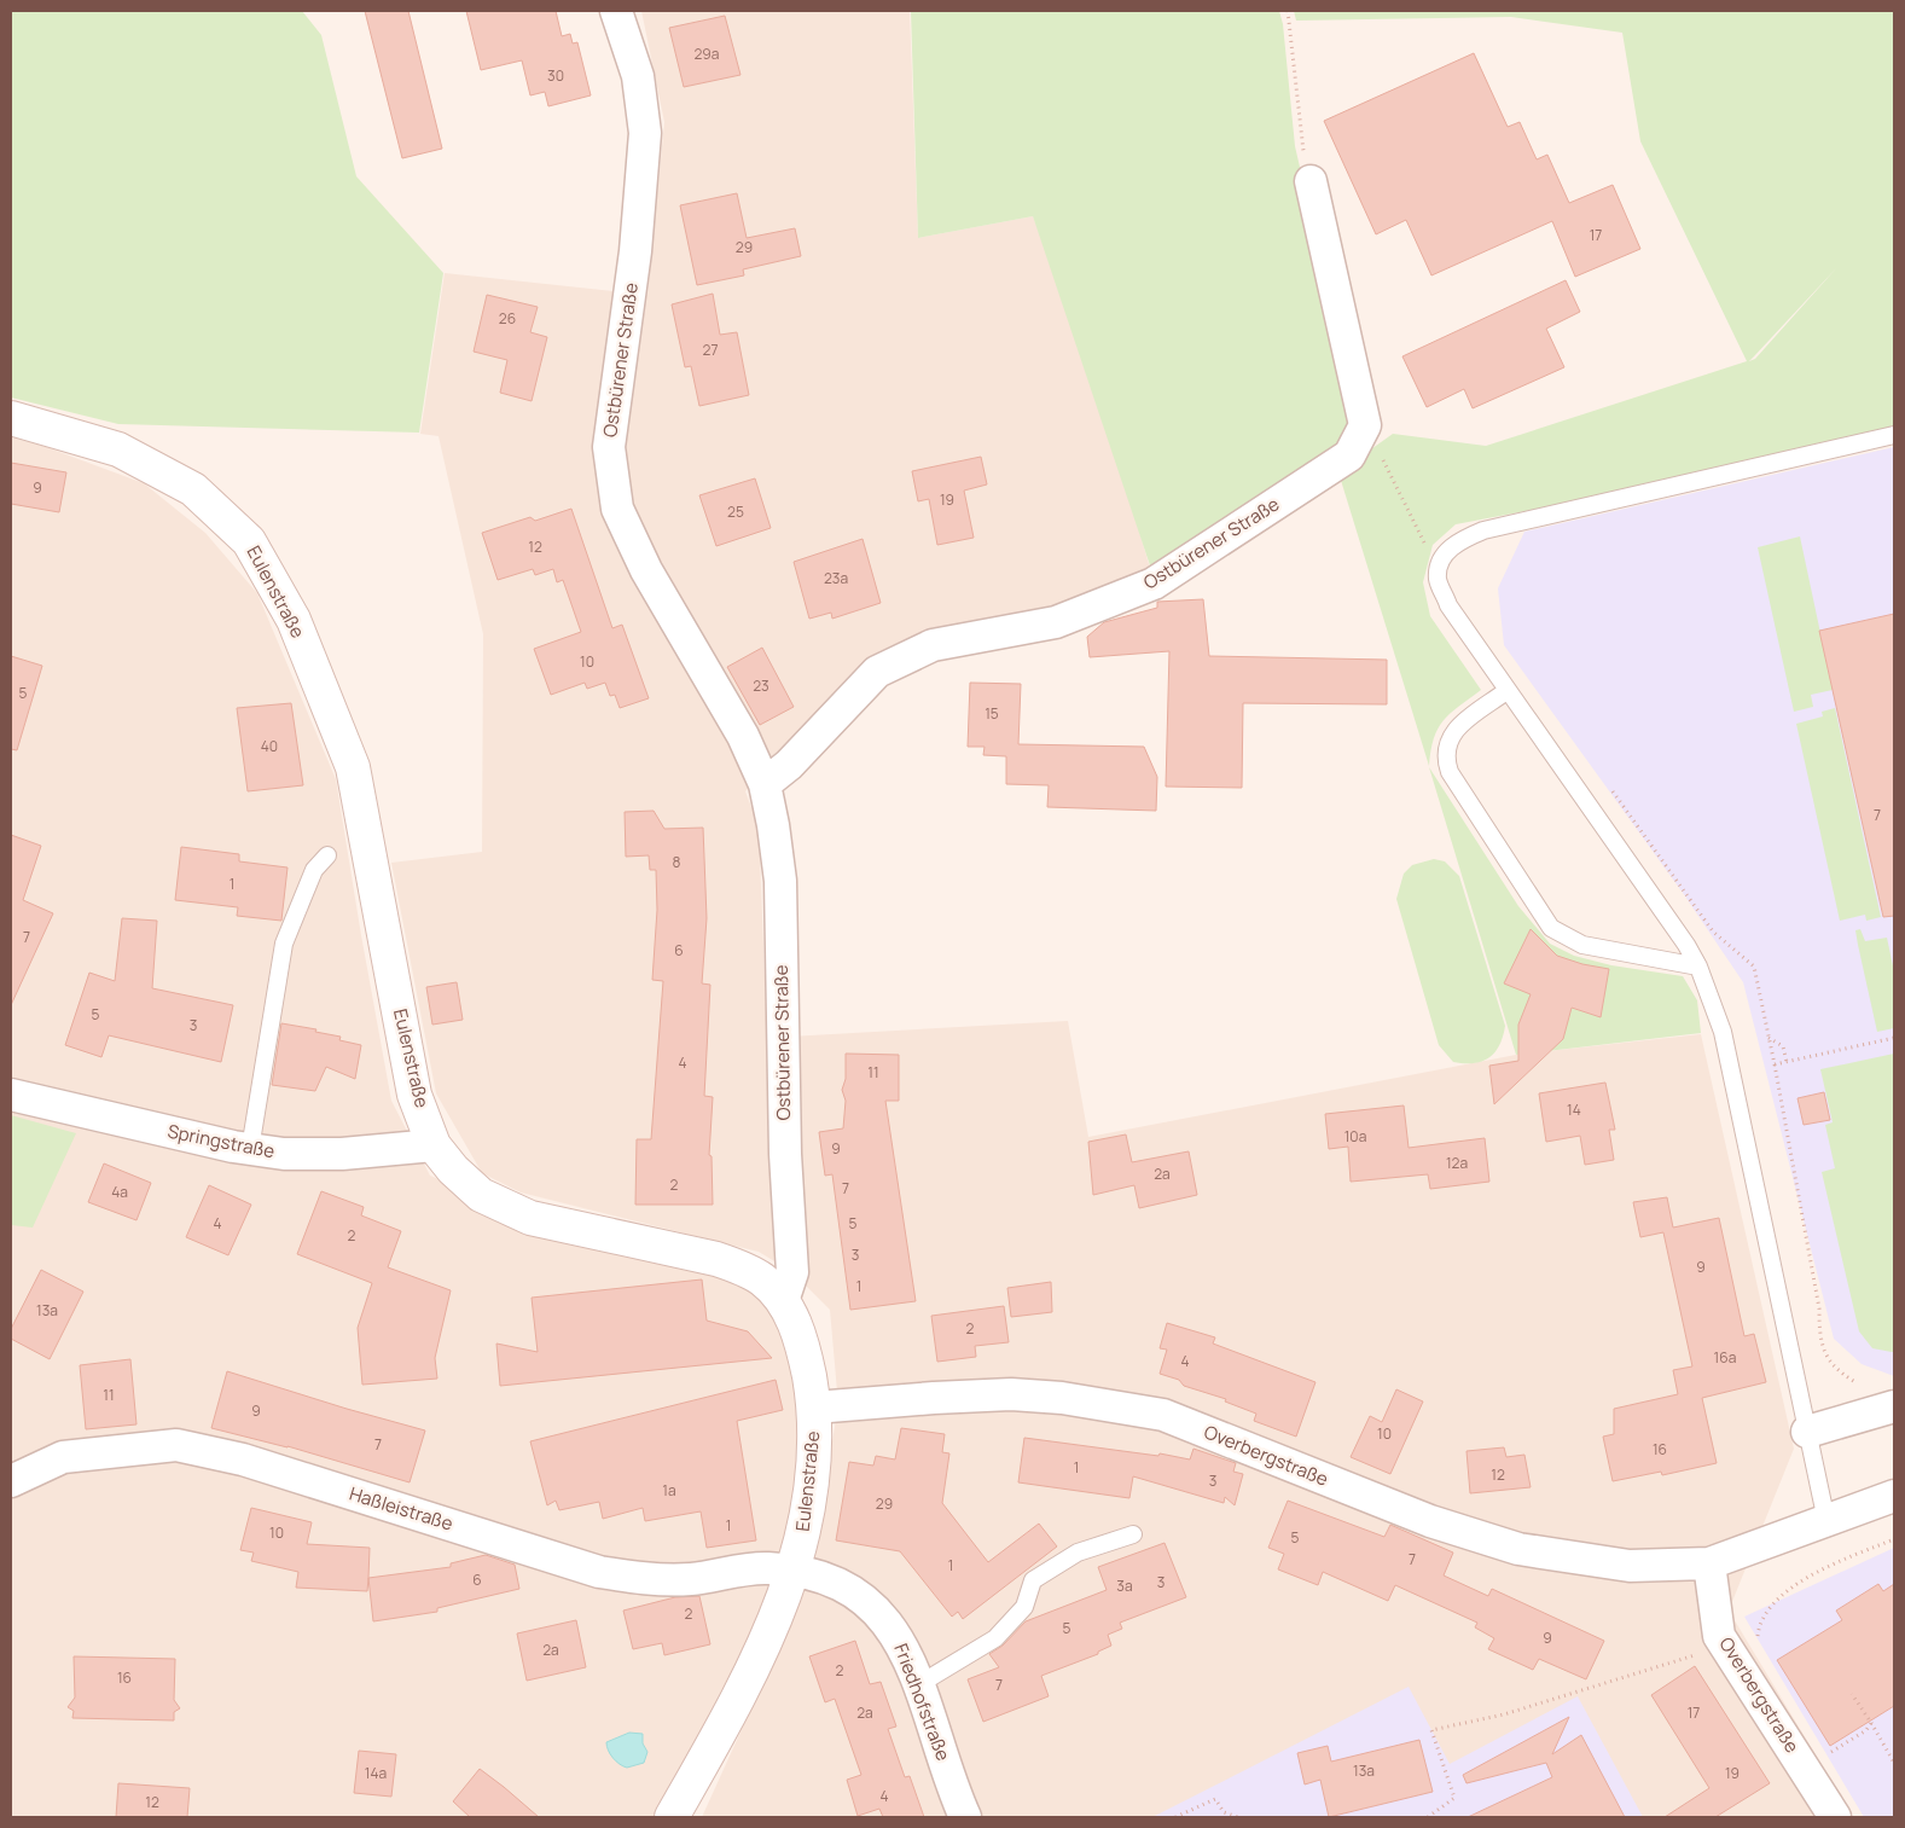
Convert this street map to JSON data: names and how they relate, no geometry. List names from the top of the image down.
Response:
{
  "streets": {
    "main road": ["Eulenstraße"],
    "street": [
      "Ostbürener Straße",
      "Springstraße",
      "Overbergstraße",
      "Haßleistraße",
      "Friedhofstraße"
    ]
  },
  "crossings": [
    ["Ostbürener Straße", "Eulenstraße"],
    ["Eulenstraße", "Springstraße"],
    ["Eulenstraße", "Overbergstraße"],
    ["Eulenstraße", "Haßleistraße"],
    ["Eulenstraße", "Friedhofstraße"],
    ["Haßleistraße", "Friedhofstraße"]
  ],
  "house_numbers": [
    "29a",
    "30",
    "17",
    "29",
    "26",
    "27",
    "9",
    "19",
    "25",
    "12",
    "23a",
    "10",
    "23",
    "5",
    "15",
    "40",
    "7",
    "8",
    "1",
    "7",
    "6",
    "5",
    "3",
    "4",
    "11",
    "14",
    "10a",
    "9",
    "12a",
    "2a",
    "2",
    "7",
    "4a",
    "4",
    "5",
    "2",
    "3",
    "9",
    "1",
    "13a",
    "2",
    "16a",
    "4",
    "11",
    "9",
    "10",
    "7",
    "16",
    "1",
    "12",
    "3",
    "1a",
    "29",
    "1",
    "10",
    "5",
    "7",
    "1",
    "6",
    "3",
    "3a",
    "2",
    "5",
    "9",
    "2a",
    "2",
    "16",
    "7",
    "2a",
    "17",
    "13a",
    "14a",
    "19",
    "4",
    "12"
  ]
}
